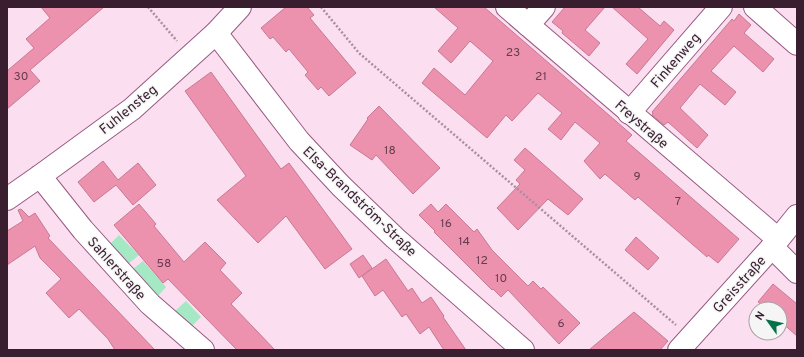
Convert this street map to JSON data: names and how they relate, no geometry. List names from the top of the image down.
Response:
{
  "streets": {
    "street": [
      "Finkenweg",
      "Fuhlensteg",
      "Freystraße",
      "Elsa-Brandström-Straße",
      "Sahlerstraße",
      "Greisstraße"
    ]
  },
  "crossings": [
    ["Finkenweg", "Freystraße"],
    ["Fuhlensteg", "Elsa-Brandström-Straße"],
    ["Fuhlensteg", "Sahlerstraße"],
    ["Freystraße", "Greisstraße"]
  ],
  "house_numbers": [
    "23",
    "30",
    "21",
    "18",
    "9",
    "7",
    "16",
    "14",
    "12",
    "58",
    "10",
    "6"
  ],
  "north": "top left"
}
